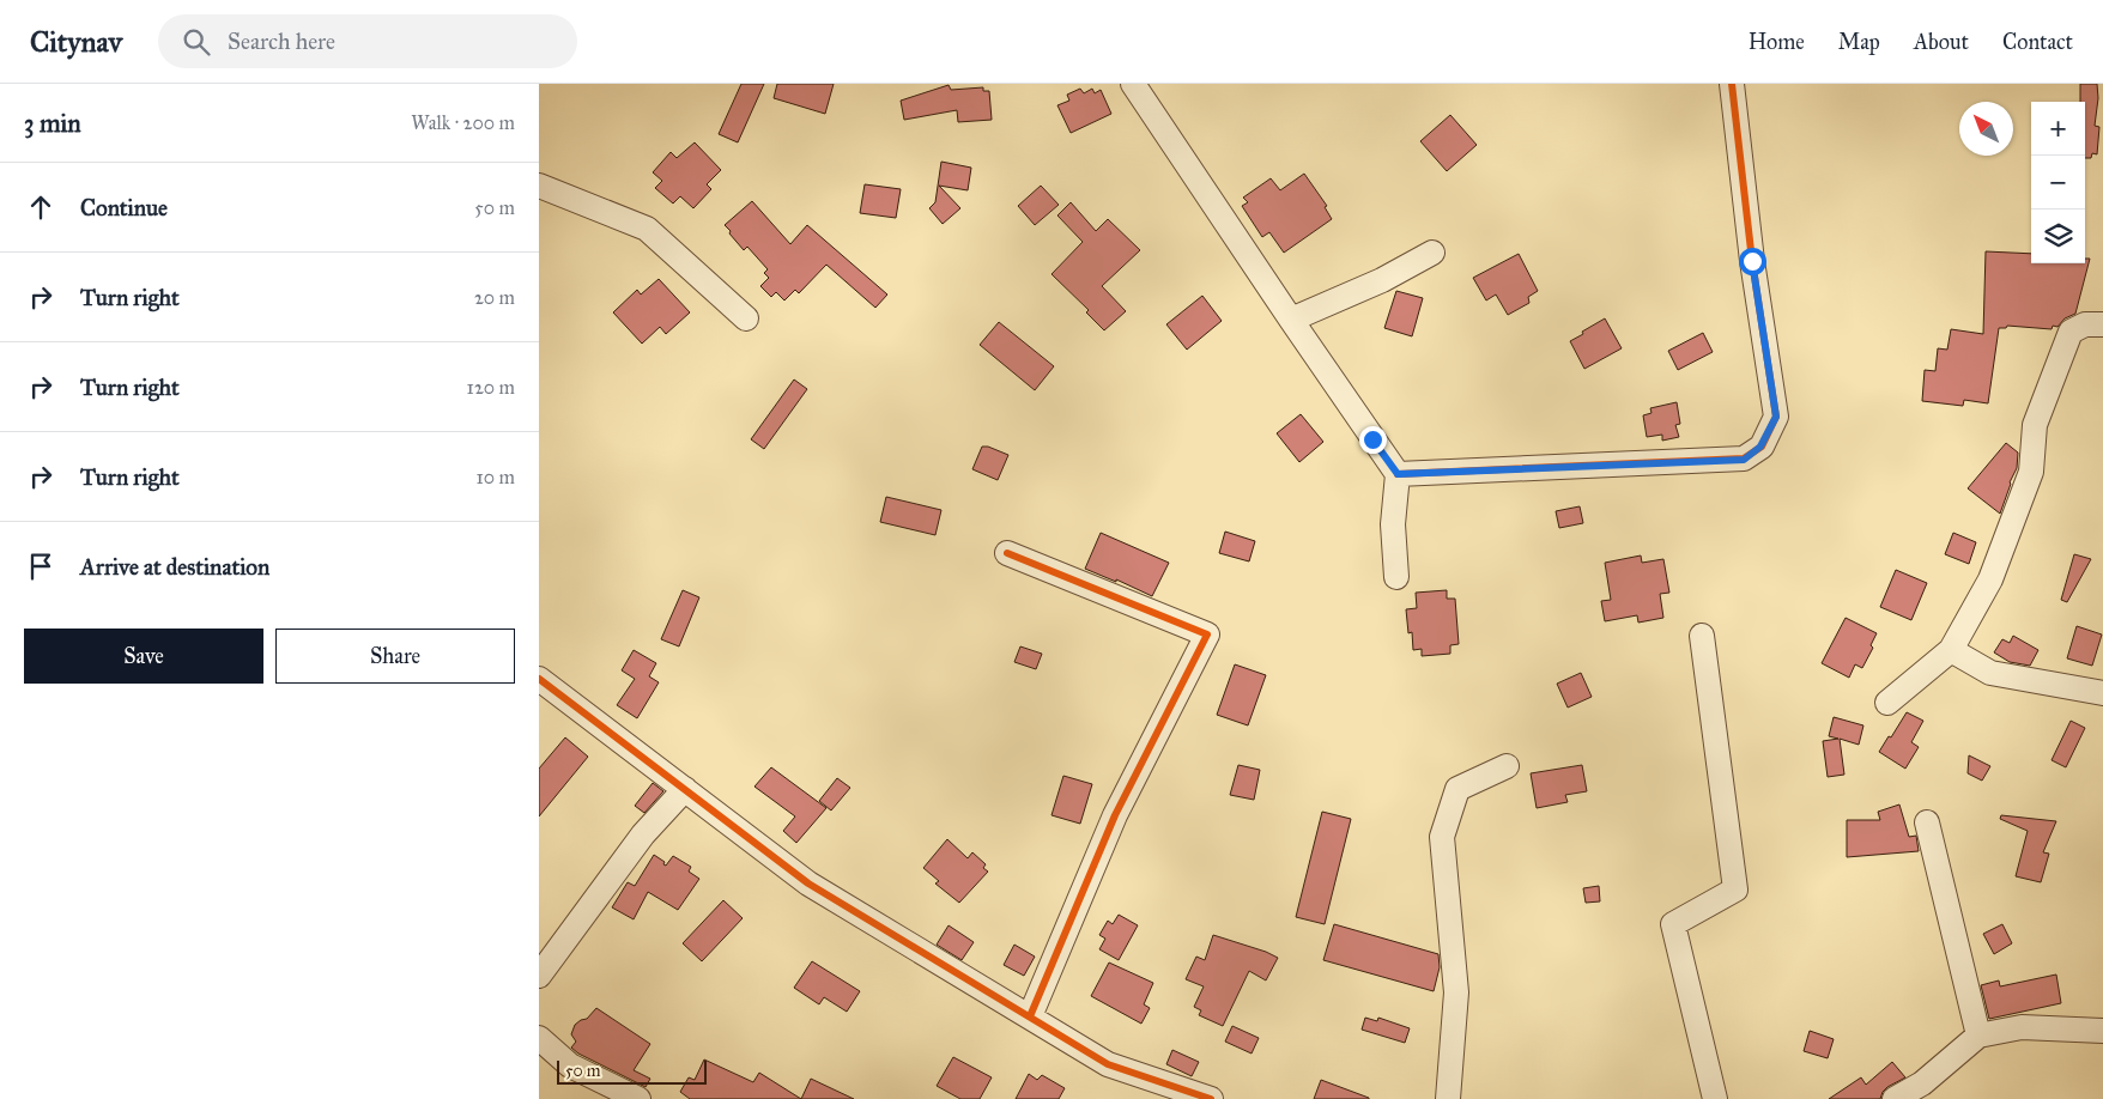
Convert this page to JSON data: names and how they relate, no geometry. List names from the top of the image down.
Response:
{
  "scale_bar": "50 m",
  "north": "top left",
  "page": {
    "header": "Citynav",
    "search": "Search here",
    "nav": [
      "Home",
      "Map",
      "About",
      "Contact"
    ],
    "heading": ["3 min", "Walk · 200 m"],
    "map_buttons": ["+", "−"],
    "list": [
      ["Continue", "50 m"],
      ["Turn right", "20 m"],
      ["Turn right", "120 m"],
      ["Turn right", "10 m"],
      "Arrive at destination"
    ],
    "buttons": ["Save", "Share"],
    "scale": "50 m"
  }
}
